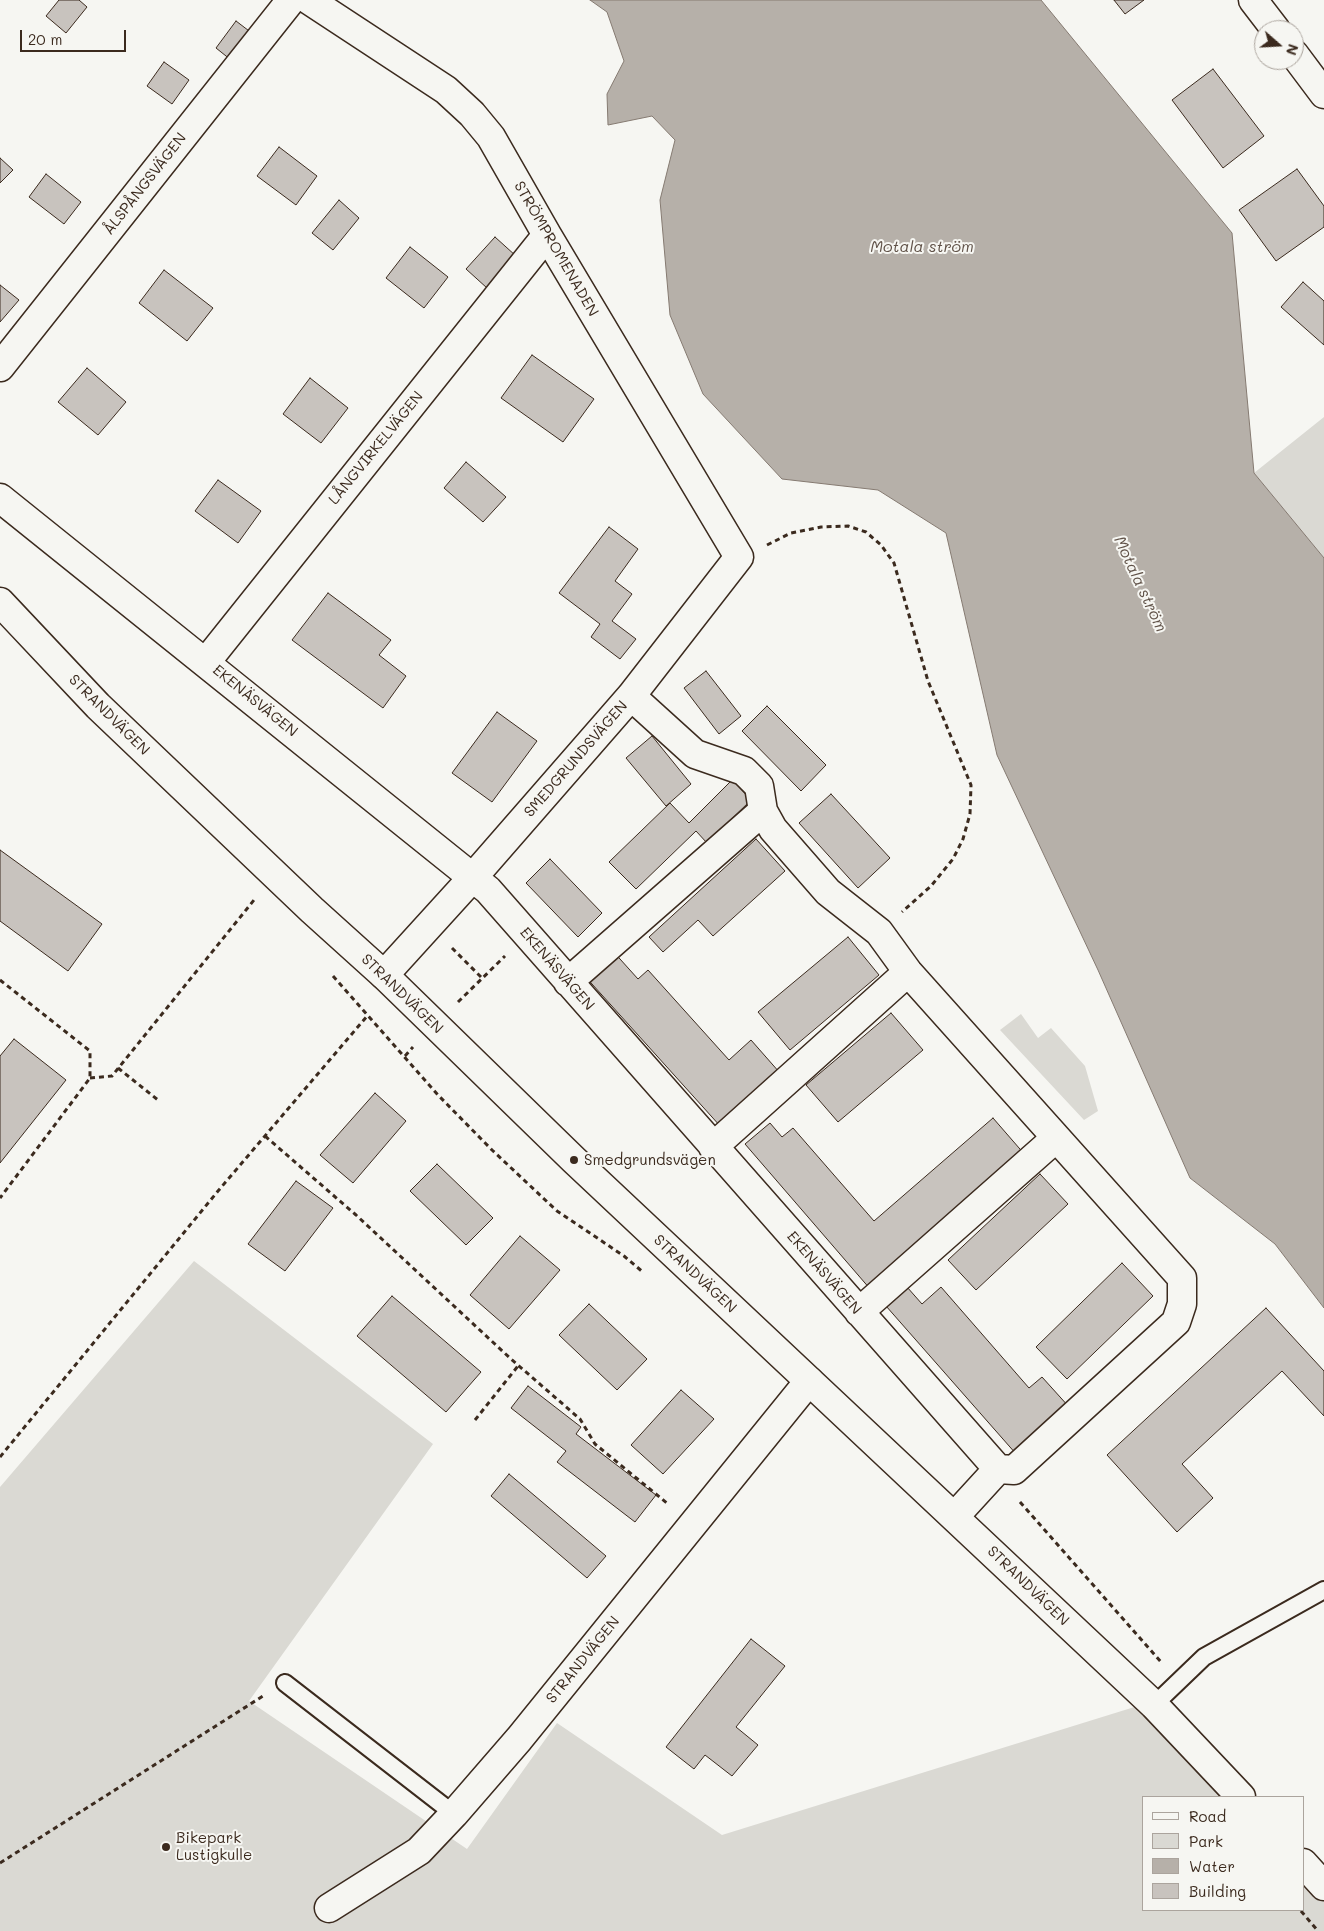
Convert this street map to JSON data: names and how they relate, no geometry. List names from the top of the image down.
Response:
{
  "streets": {
    "street": [
      "ÅLSPÅNGSVÄGEN",
      "STRÖMPROMENADEN",
      "LÅNGVIRKELVÄGEN",
      "EKENÄSVÄGEN",
      "STRANDVÄGEN",
      "SMEDGRUNDSVÄGEN"
    ]
  },
  "crossings": [
    ["STRÖMPROMENADEN", "LÅNGVIRKELVÄGEN"],
    ["STRÖMPROMENADEN", "SMEDGRUNDSVÄGEN"],
    ["LÅNGVIRKELVÄGEN", "EKENÄSVÄGEN"],
    ["EKENÄSVÄGEN", "SMEDGRUNDSVÄGEN"],
    ["STRANDVÄGEN", "SMEDGRUNDSVÄGEN"]
  ],
  "water": ["Motala ström"],
  "places": ["Smedgrundsvägen", "Bikepark Lustigkulle"],
  "legend": [
    "Road",
    "Park",
    "Water",
    "Building"
  ],
  "scale_bar": "20 m",
  "north": "right"
}
